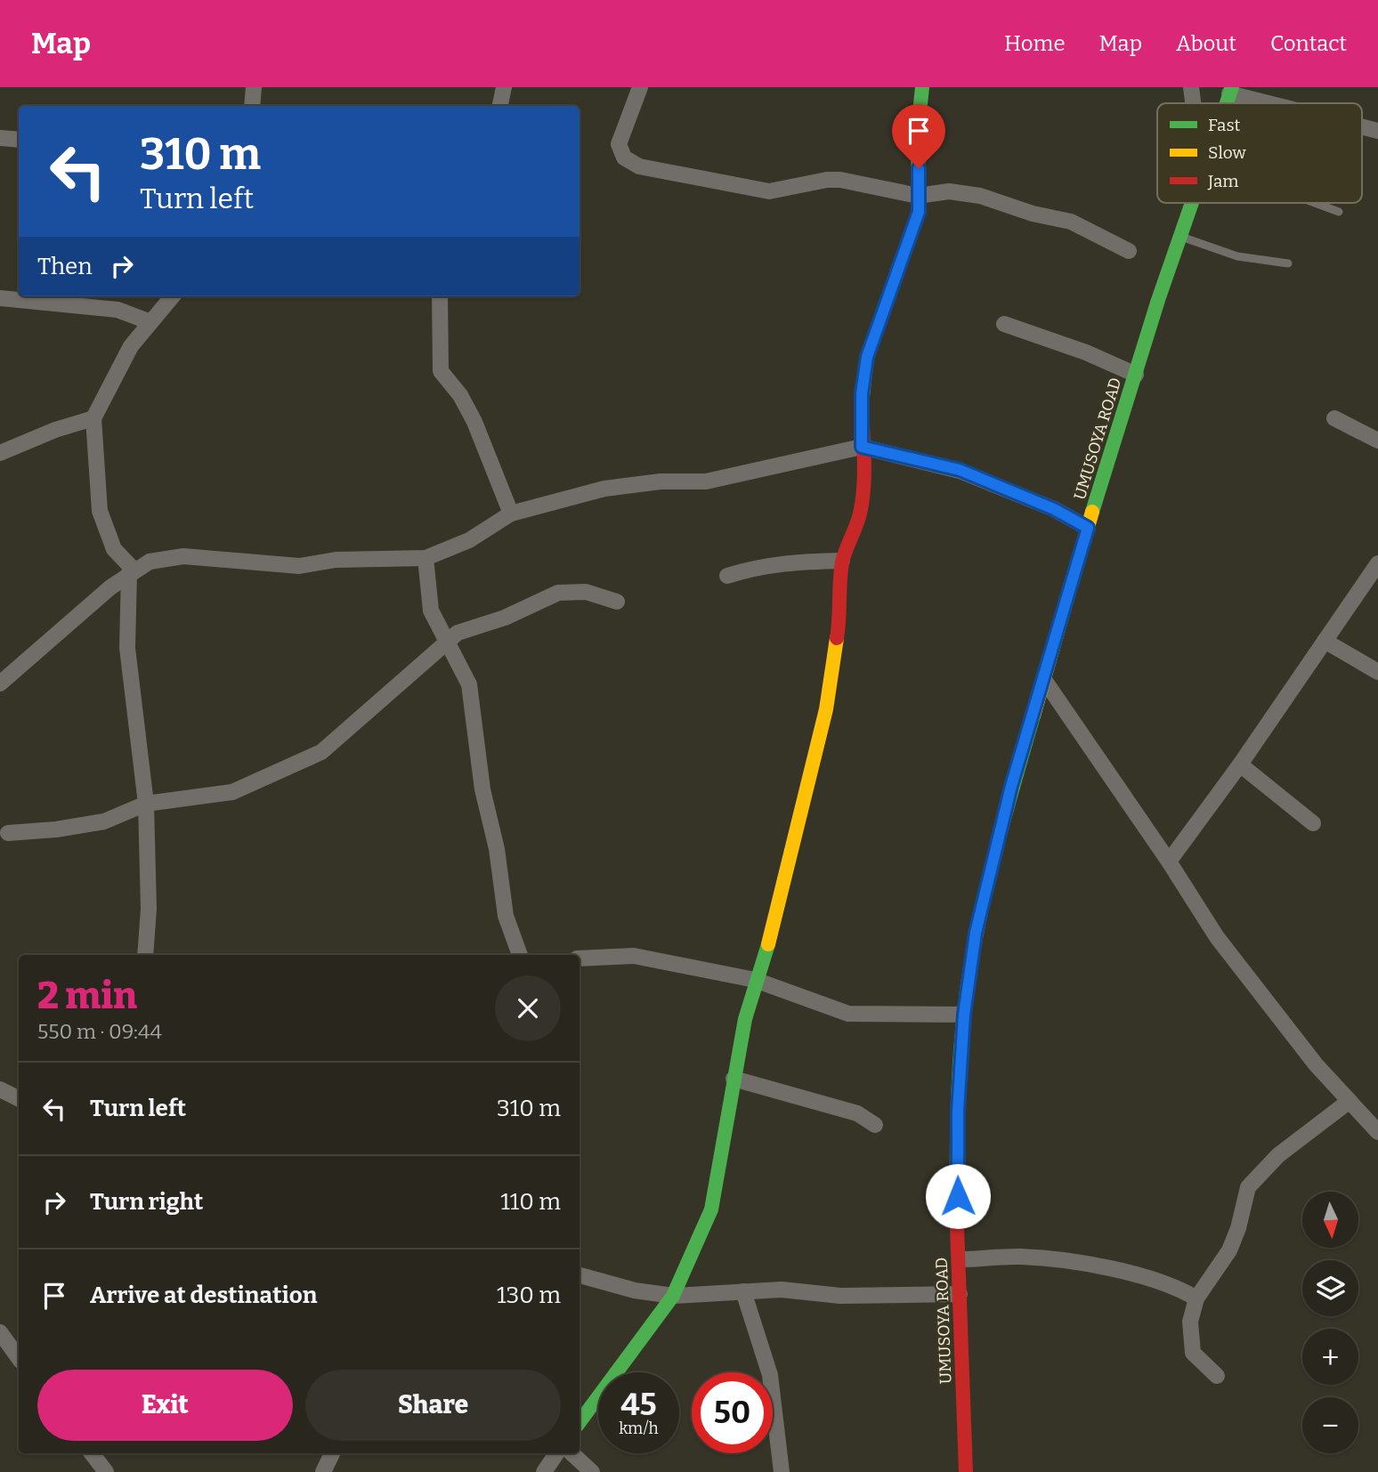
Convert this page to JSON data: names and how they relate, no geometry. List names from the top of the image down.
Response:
{
  "streets": {
    "street": ["UMUSOYA ROAD"]
  },
  "legend": ["Fast", "Slow", "Jam"],
  "north": "bottom",
  "page": {
    "header": "Map",
    "nav": [
      "Home",
      "Map",
      "About",
      "Contact"
    ],
    "turn": ["310 m", "Turn left"],
    "then": "Then",
    "heading": ["2 min", "550 m · 09:44"],
    "list": [
      {
        "name": "Turn left",
        "value": "310 m"
      },
      {
        "name": "Turn right",
        "value": "110 m"
      },
      {
        "name": "Arrive at destination",
        "value": "130 m"
      }
    ],
    "map_buttons": ["+", "−"],
    "buttons": ["Exit", "Share"],
    "speed": "45 km/h",
    "limit": "50"
  }
}
